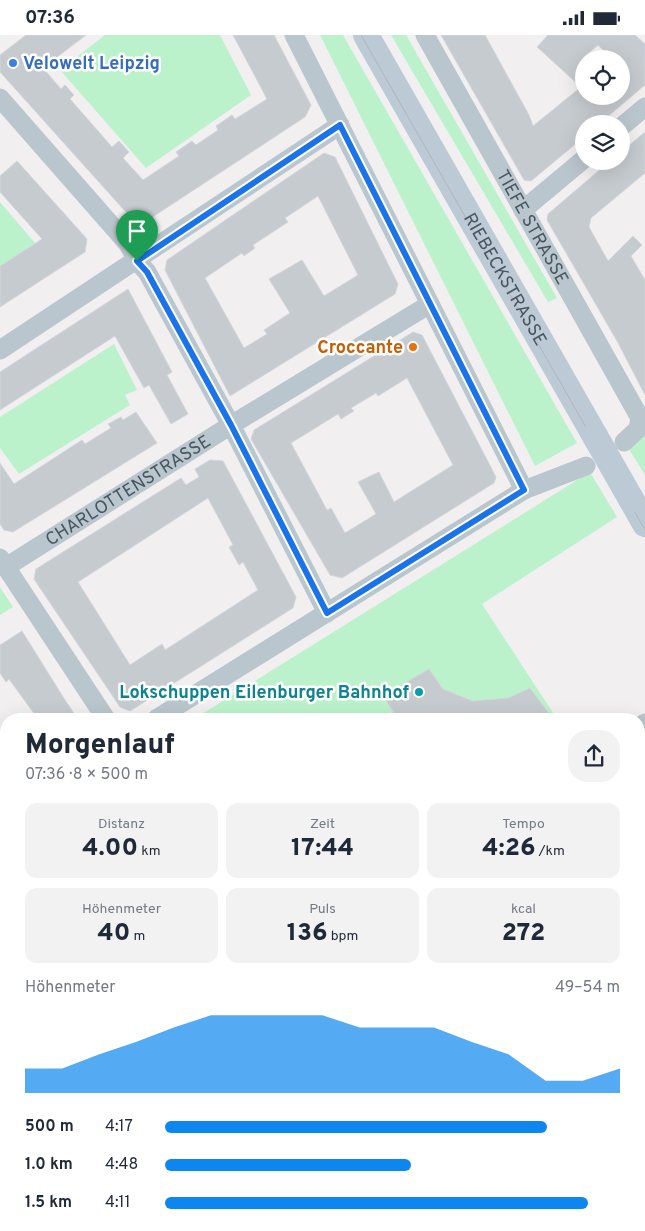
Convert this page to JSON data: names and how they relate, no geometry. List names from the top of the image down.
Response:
{
  "streets": {
    "main road": ["RIEBECKSTRASSE"],
    "street": ["TIEFE STRASSE", "CHARLOTTENSTRASSE"]
  },
  "places": ["Velowelt Leipzig", "Croccante", "Lokschuppen Eilenburger Bahnhof"],
  "page": {
    "status": "07:36",
    "heading": ["Morgenlauf", "07:36 · 8 × 500 m"],
    "stats": [
      ["Distanz", "4.00 km"],
      ["Zeit", "17:44"],
      ["Tempo", "4:26 /km"],
      ["Höhenmeter", "40 m"],
      ["Puls", "136 bpm"],
      ["kcal", "272"]
    ],
    "chart": ["Höhenmeter", "49–54 m"],
    "list": [
      {
        "name": "500 m",
        "note": "4:17"
      },
      {
        "name": "1.0 km",
        "note": "4:48"
      },
      {
        "name": "1.5 km",
        "note": "4:11"
      }
    ]
  }
}
